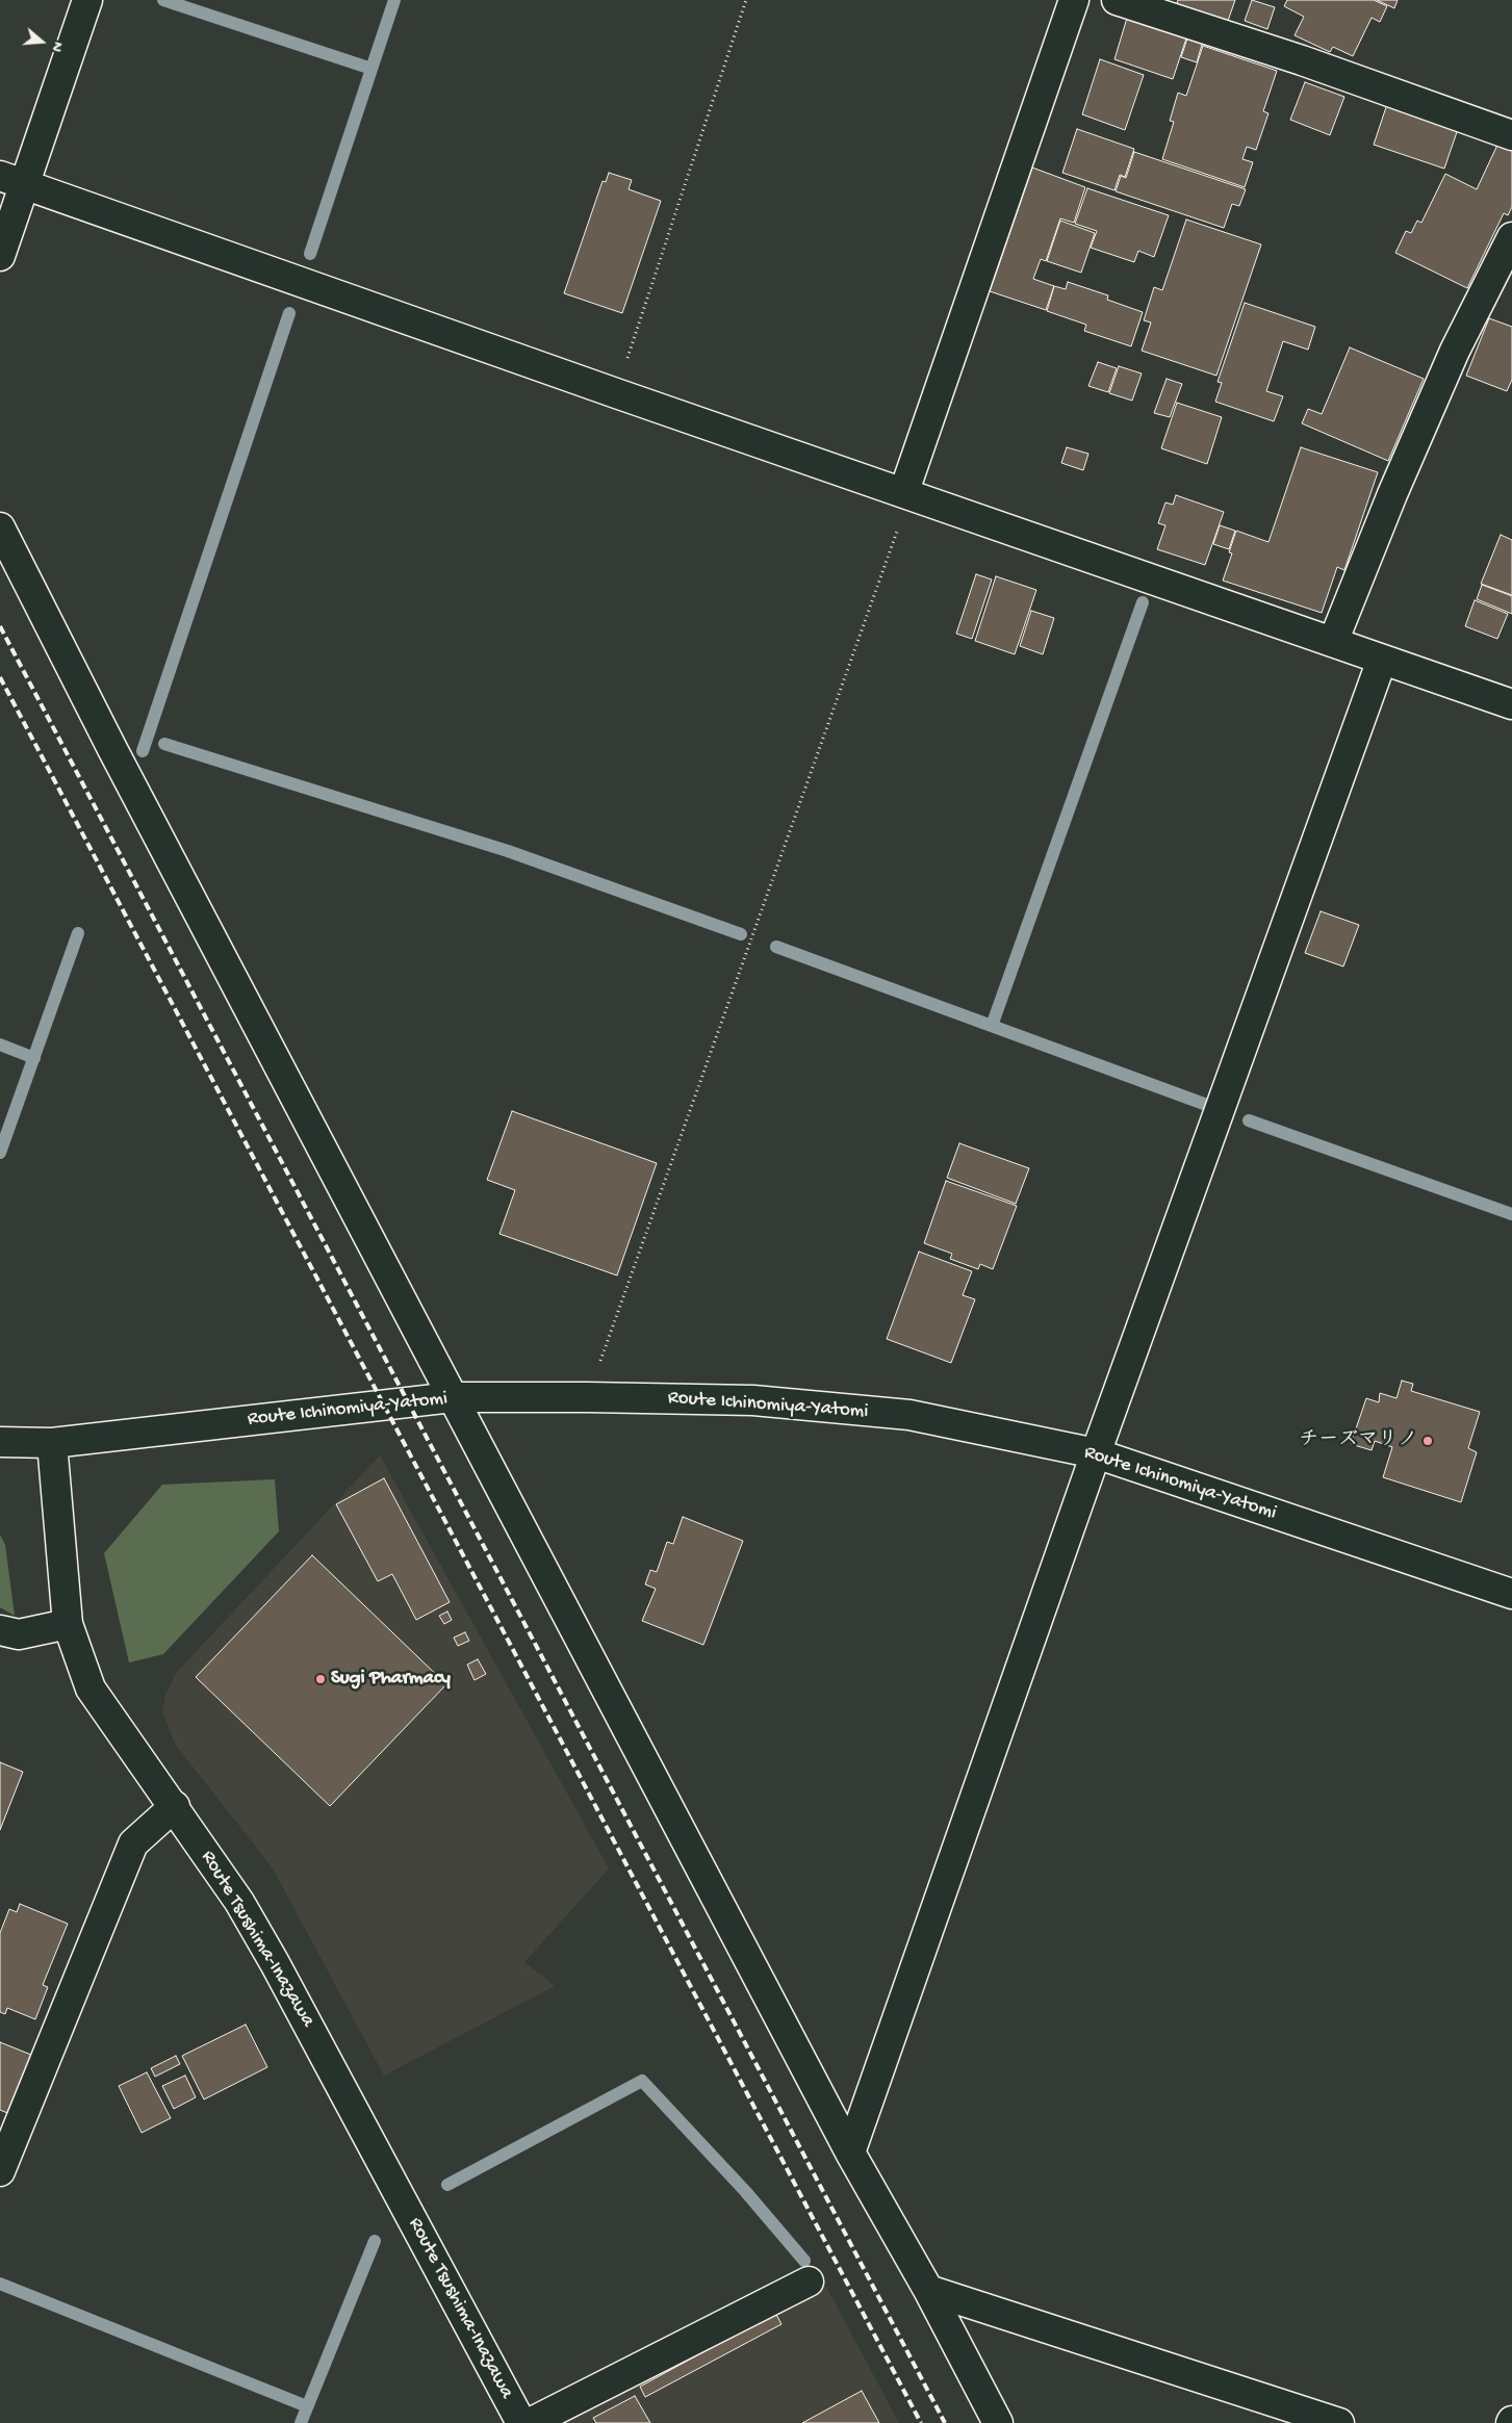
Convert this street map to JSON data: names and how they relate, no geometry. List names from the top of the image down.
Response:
{
  "streets": {
    "street": ["Route Ichinomiya-Yatomi", "Route Tsushima-Inazawa"]
  },
  "crossings": [
    ["Route Ichinomiya-Yatomi", "Route Tsushima-Inazawa"]
  ],
  "places": ["チーズマリノ", "Sugi Pharmacy"],
  "north": "right"
}
